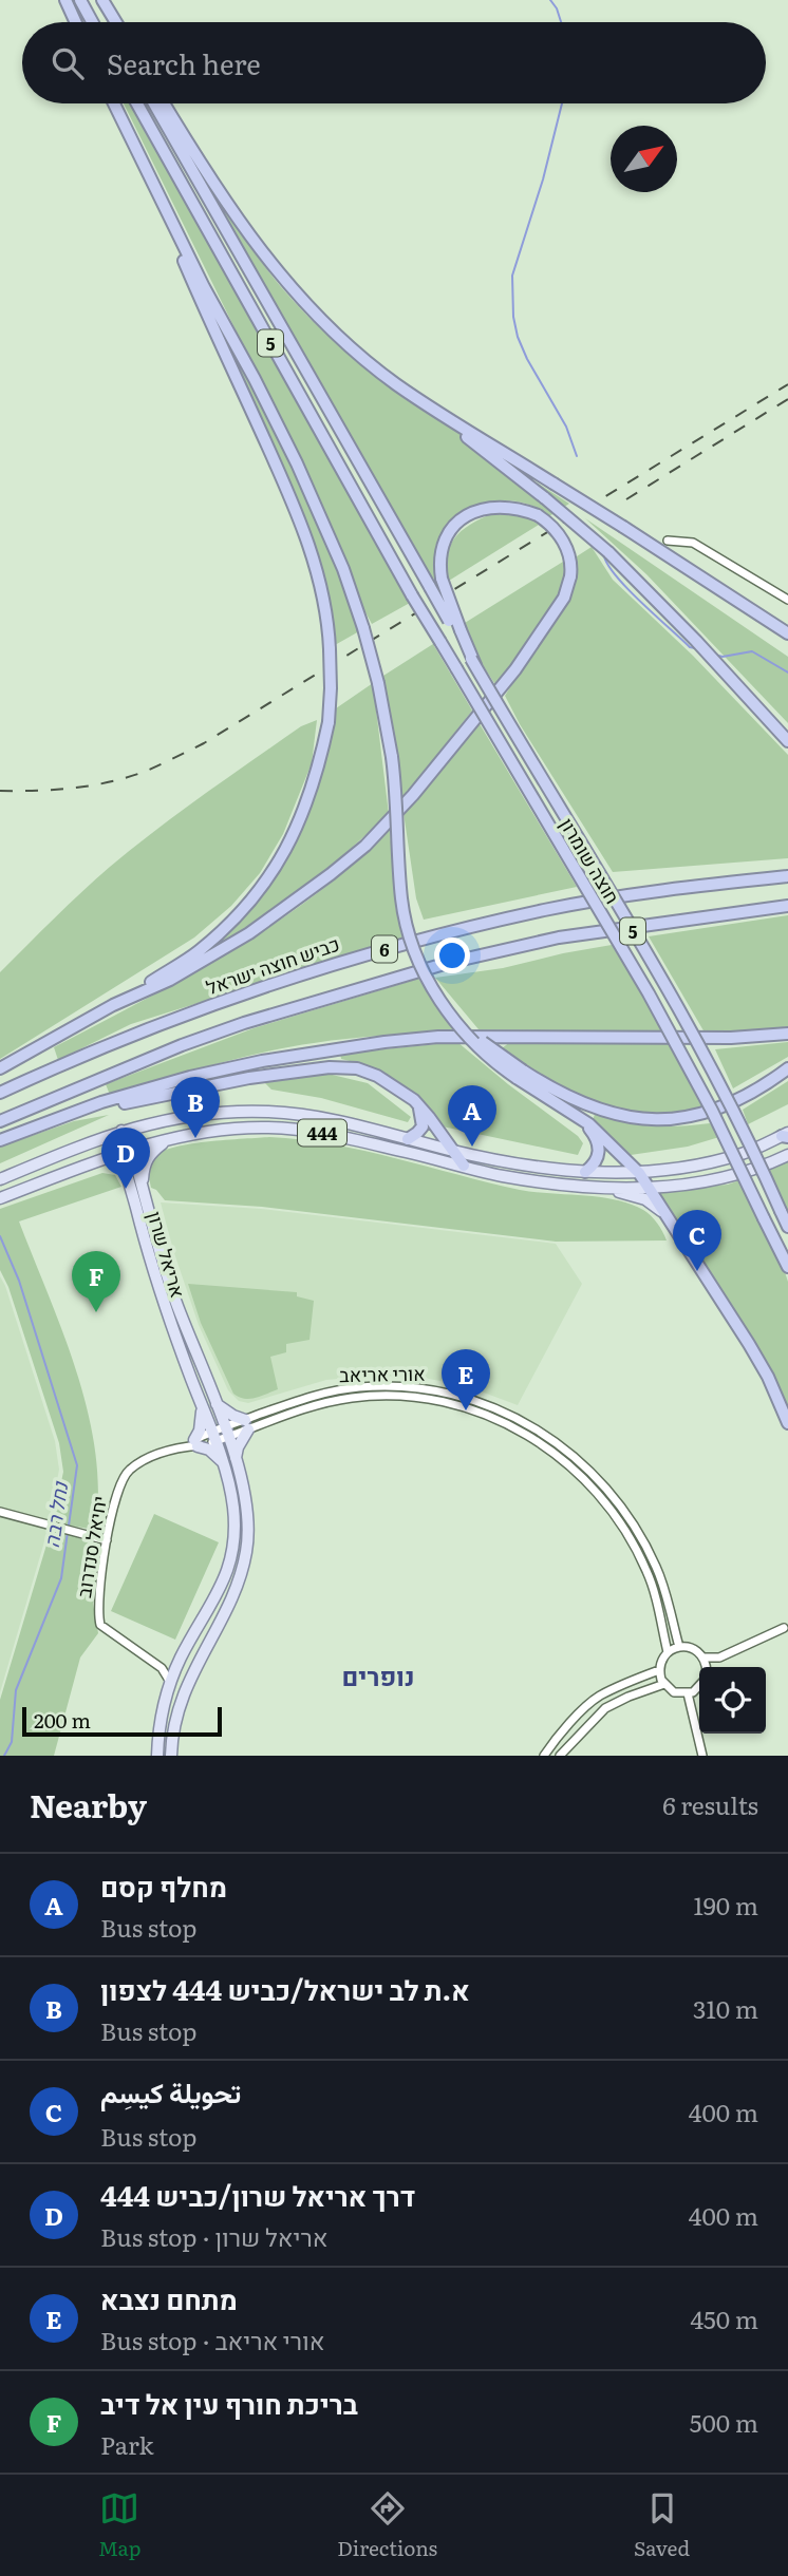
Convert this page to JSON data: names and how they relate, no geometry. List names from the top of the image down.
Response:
{
  "streets": {
    "highway": [
      "5",
      "חוצה שומרון",
      "6",
      "כביש חוצה ישראל"
    ],
    "main road": ["444", "אריאל שרון"],
    "street": ["אורי אריאב", "יחיאל סנדרוב"]
  },
  "crossings": [
    ["444", "אריאל שרון"],
    ["אריאל שרון", "אורי אריאב"],
    ["אריאל שרון", "יחיאל סנדרוב"],
    ["אורי אריאב", "יחיאל סנדרוב"]
  ],
  "districts": ["נופרים"],
  "water": ["נחל רבה"],
  "scale_bar": "200 m",
  "north": "top right",
  "page": {
    "search": "Search here",
    "pins": [
      "B",
      "A",
      "D",
      "C",
      "F",
      "E"
    ],
    "scale": "200 m",
    "heading": ["Nearby", "6 results"],
    "list": [
      {
        "mark": "A",
        "name": "מחלף קסם",
        "note": "Bus stop",
        "value": "190 m"
      },
      {
        "mark": "B",
        "name": "א.ת לב ישראל/כביש 444 לצפון",
        "note": "Bus stop",
        "value": "310 m"
      },
      {
        "mark": "C",
        "name": "تحويلة كيسِم",
        "note": "Bus stop",
        "value": "400 m"
      },
      {
        "mark": "D",
        "name": "דרך אריאל שרון/כביש 444",
        "note": "Bus stop · אריאל שרון",
        "value": "400 m"
      },
      {
        "mark": "E",
        "name": "מתחם נצבא",
        "note": "Bus stop · אורי אריאב",
        "value": "450 m"
      },
      {
        "mark": "F",
        "name": "בריכת חורף עין אל דיב",
        "note": "Park",
        "value": "500 m"
      }
    ],
    "nav": ["Map", "Directions", "Saved"]
  }
}
